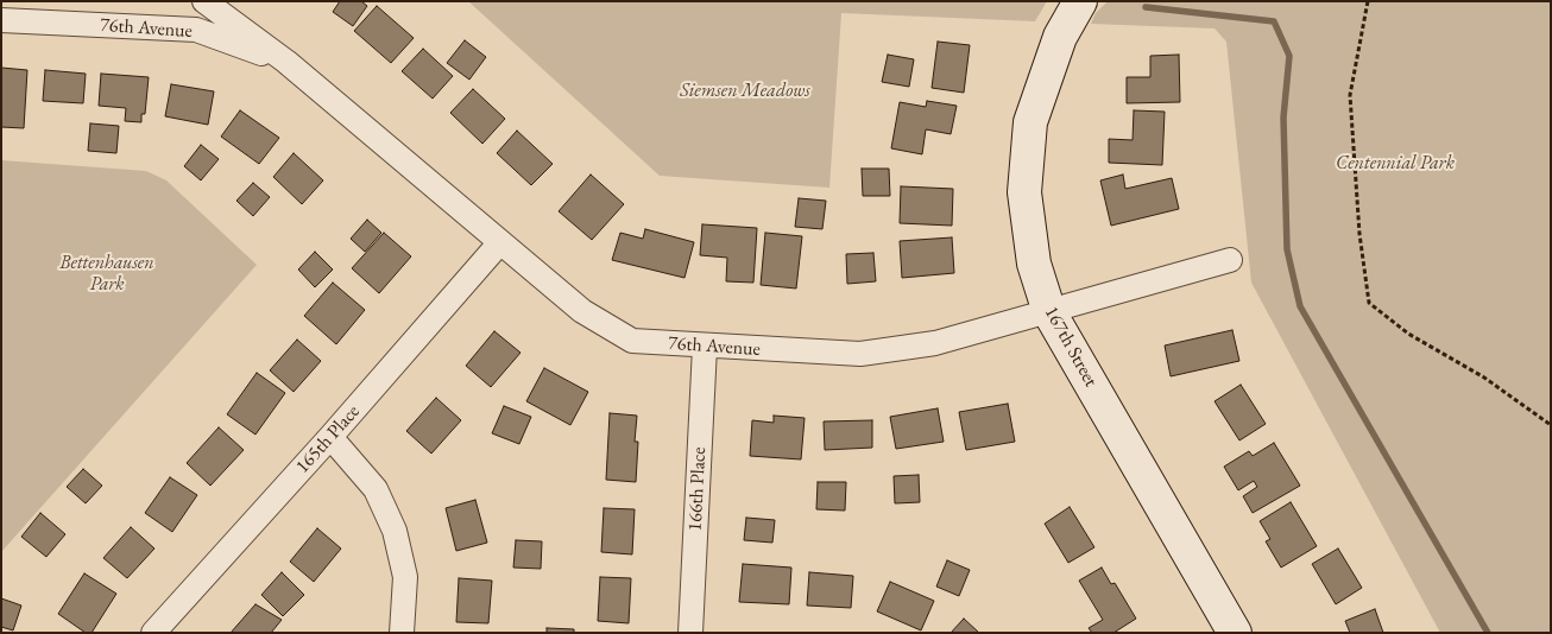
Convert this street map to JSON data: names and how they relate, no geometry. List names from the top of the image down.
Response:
{
  "streets": {
    "street": [
      "76th Avenue",
      "167th Street",
      "165th Place",
      "166th Place"
    ]
  },
  "crossings": [
    ["76th Avenue", "167th Street"],
    ["76th Avenue", "165th Place"],
    ["76th Avenue", "166th Place"]
  ],
  "parks": ["Siemsen Meadows", "Centennial Park", "Bettenhausen Park"]
}
